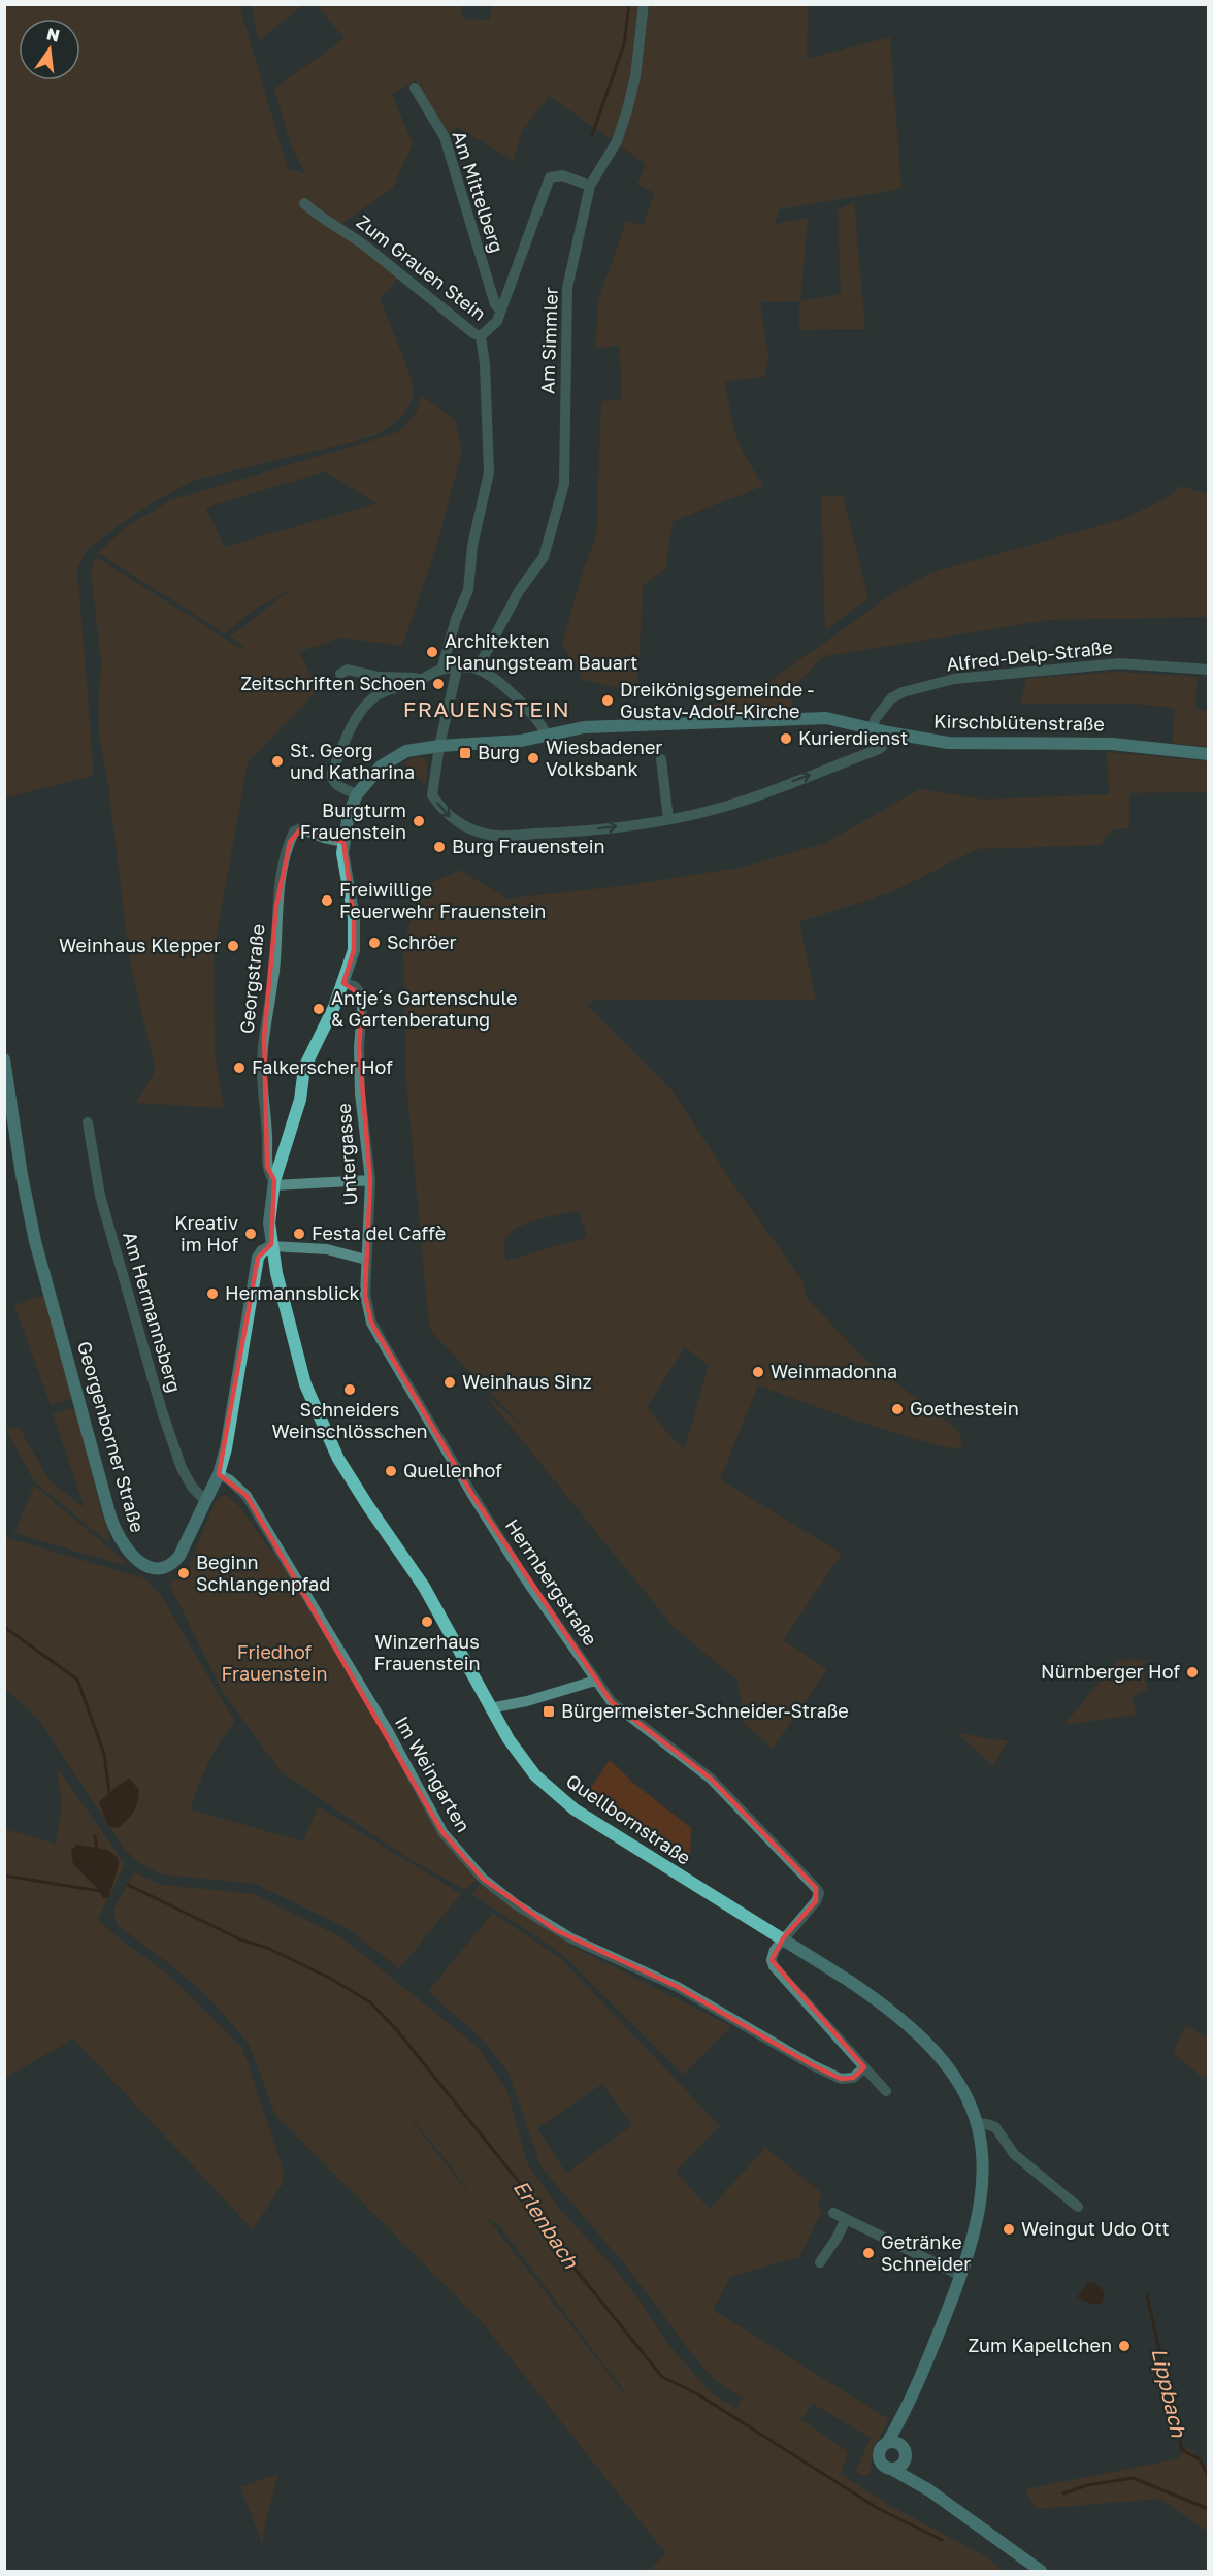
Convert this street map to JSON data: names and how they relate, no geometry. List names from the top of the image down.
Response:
{
  "streets": {
    "main road": ["Kirschblütenstraße", "Georgenborner Straße", "Quellbornstraße"],
    "street": [
      "Am Mittelberg",
      "Zum Grauen Stein",
      "Am Simmler",
      "Alfred-Delp-Straße",
      "Georgstraße",
      "Untergasse",
      "Am Hermannsberg",
      "Herrnbergstraße",
      "Im Weingarten"
    ]
  },
  "crossings": [
    ["Am Mittelberg", "Zum Grauen Stein"],
    ["Am Mittelberg", "Am Simmler"],
    ["Alfred-Delp-Straße", "Kirschblütenstraße"],
    ["Kirschblütenstraße", "Georgstraße"],
    ["Kirschblütenstraße", "Untergasse"],
    ["Kirschblütenstraße", "Georgenborner Straße"],
    ["Kirschblütenstraße", "Quellbornstraße"],
    ["Untergasse", "Herrnbergstraße"],
    ["Am Hermannsberg", "Georgenborner Straße"],
    ["Georgenborner Straße", "Im Weingarten"],
    ["Georgenborner Straße", "Quellbornstraße"],
    ["Herrnbergstraße", "Quellbornstraße"]
  ],
  "districts": ["FRAUENSTEIN"],
  "water": ["Erlenbach", "Lippbach"],
  "parks": ["Friedhof Frauenstein"],
  "places": {
    "other": [
      "Architekten Planungsteam Bauart",
      "Zeitschriften Schoen",
      "Dreikönigsgemeinde - Gustav-Adolf-Kirche",
      "Kurierdienst",
      "Wiesbadener Volksbank",
      "St. Georg und Katharina",
      "Burgturm Frauenstein",
      "Burg Frauenstein",
      "Freiwillige Feuerwehr Frauenstein",
      "Schröer",
      "Weinhaus Klepper",
      "Antje´s Gartenschule & Gartenberatung",
      "Falkerscher Hof",
      "Kreativ im Hof",
      "Festa del Caffè",
      "Hermannsblick",
      "Weinmadonna",
      "Weinhaus Sinz",
      "Schneiders Weinschlösschen",
      "Goethestein",
      "Quellenhof",
      "Beginn Schlangenpfad",
      "Winzerhaus Frauenstein",
      "Nürnberger Hof",
      "Weingut Udo Ott",
      "Getränke Schneider",
      "Zum Kapellchen"
    ],
    "transit": ["Burg", "Bürgermeister-Schneider-Straße"]
  },
  "north": "top"
}
